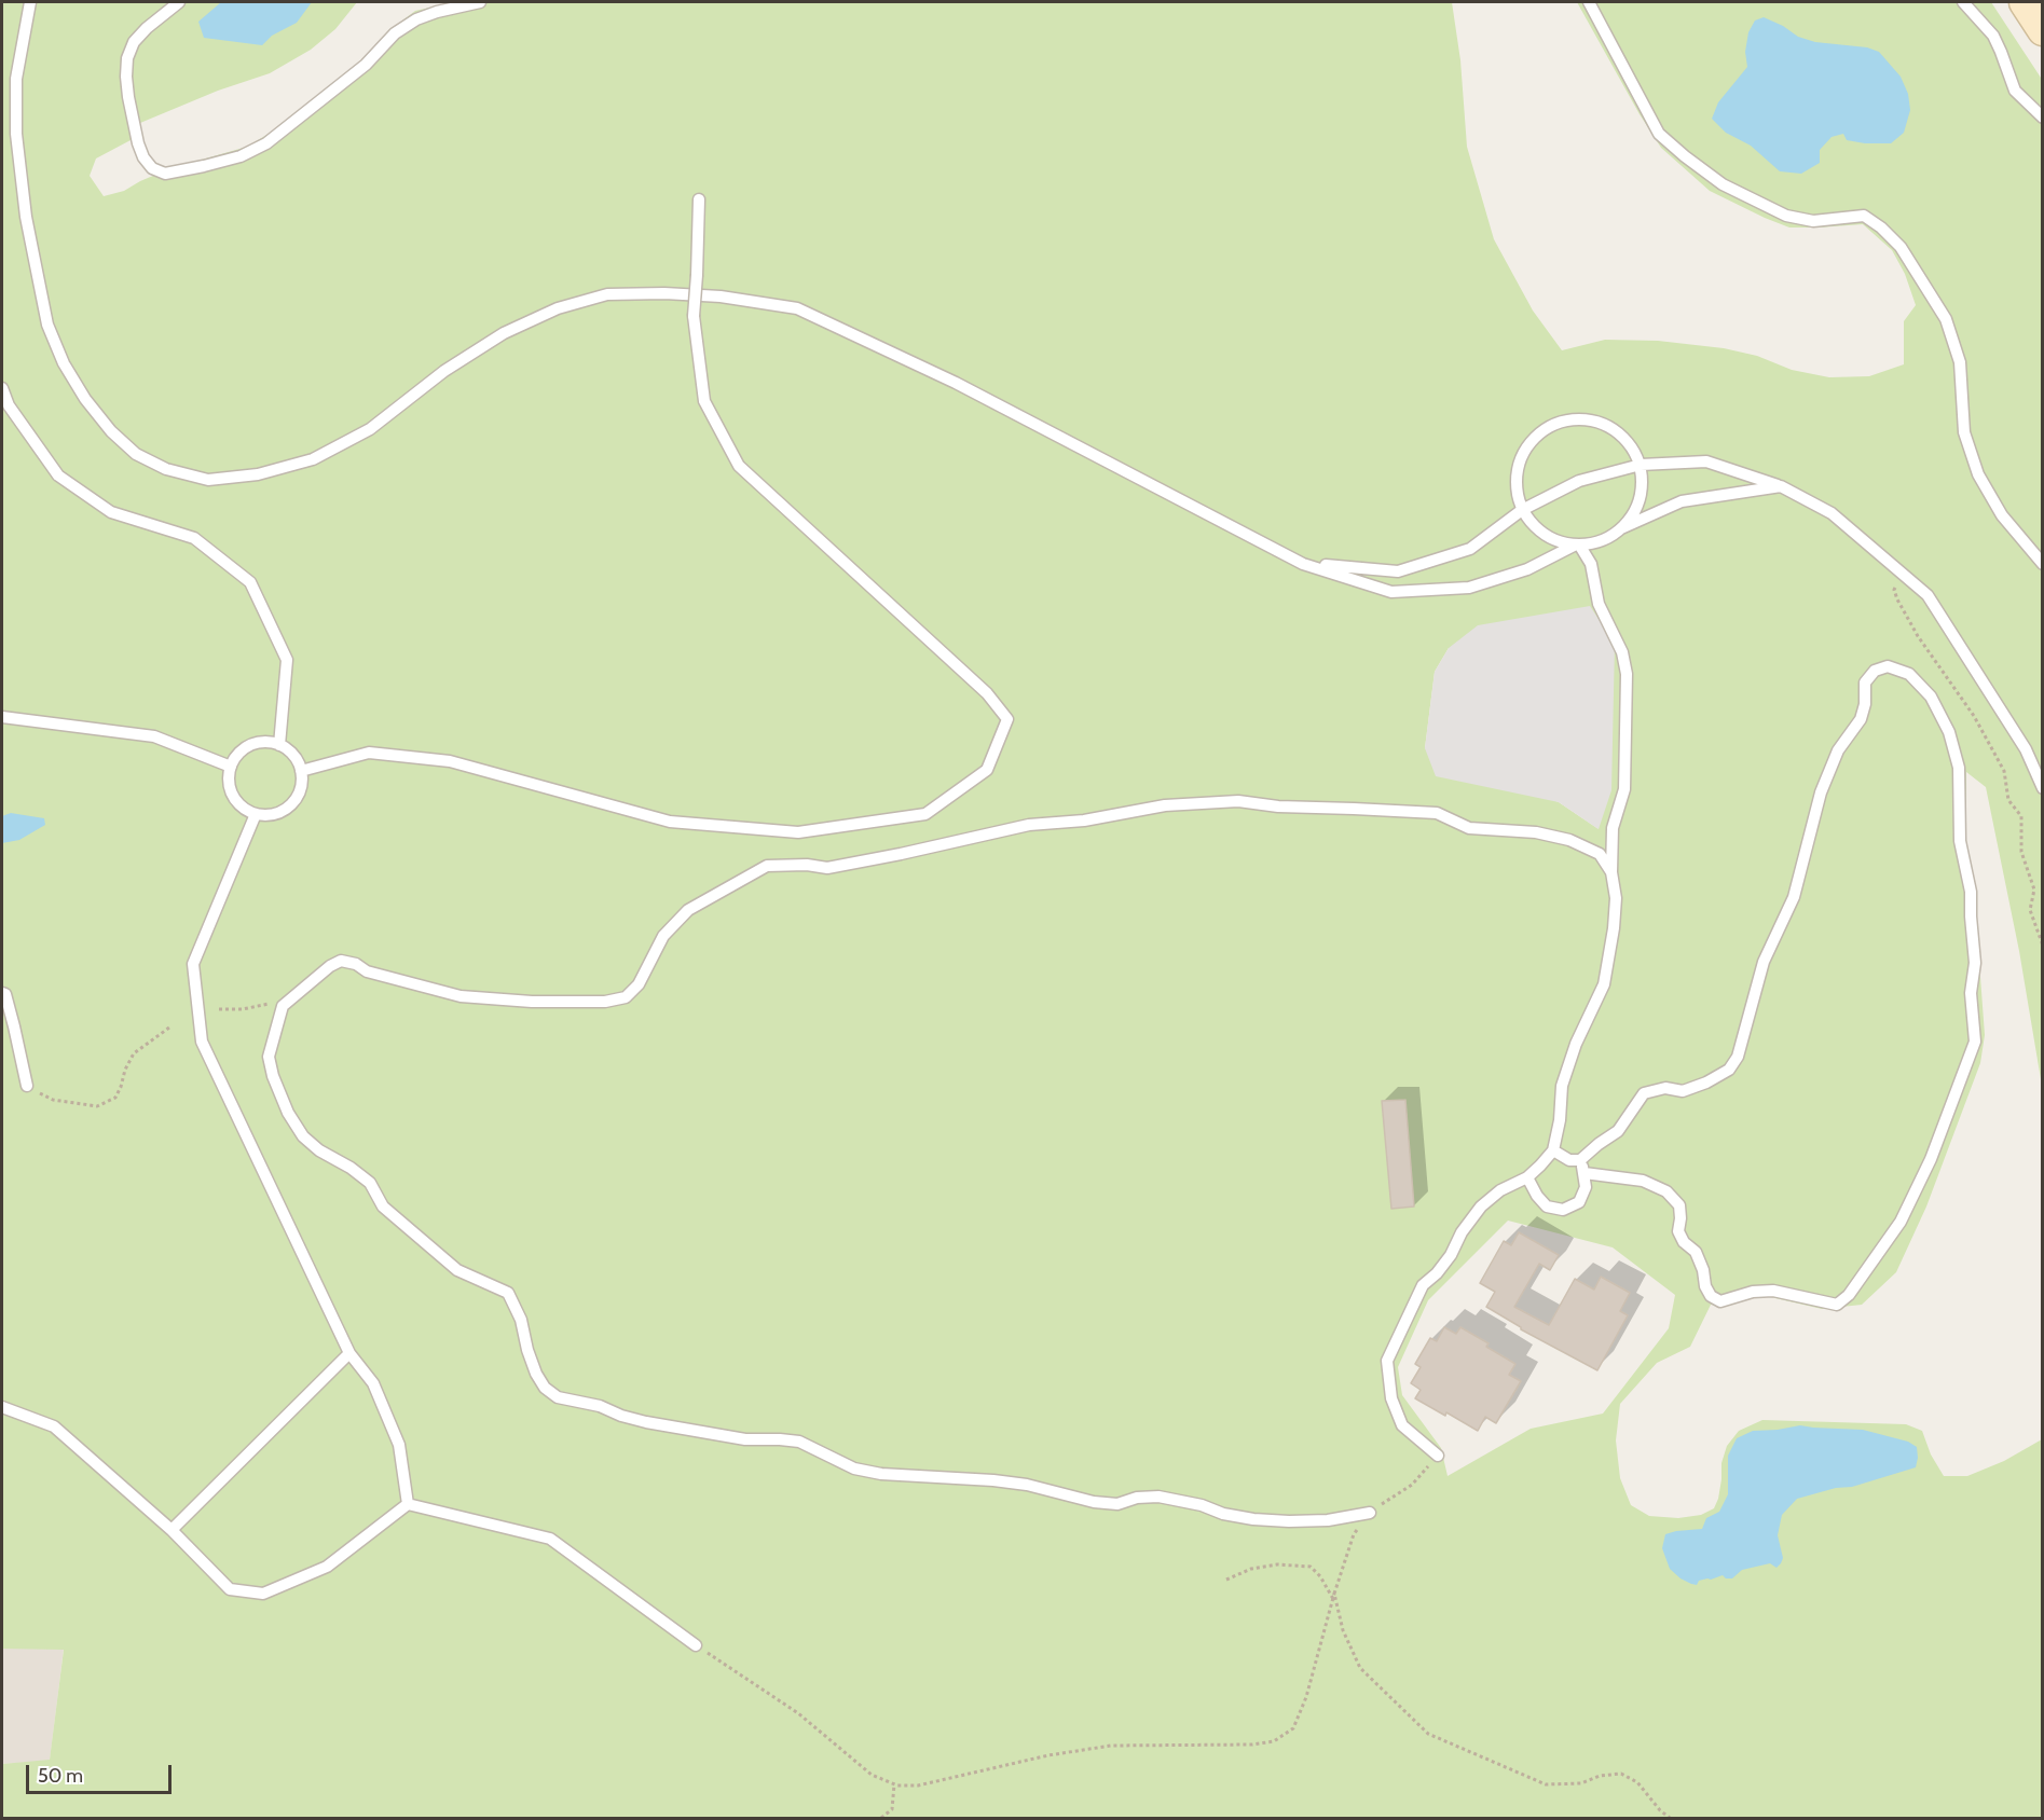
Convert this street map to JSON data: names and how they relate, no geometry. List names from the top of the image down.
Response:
{
  "scale_bar": "50 m"
}
